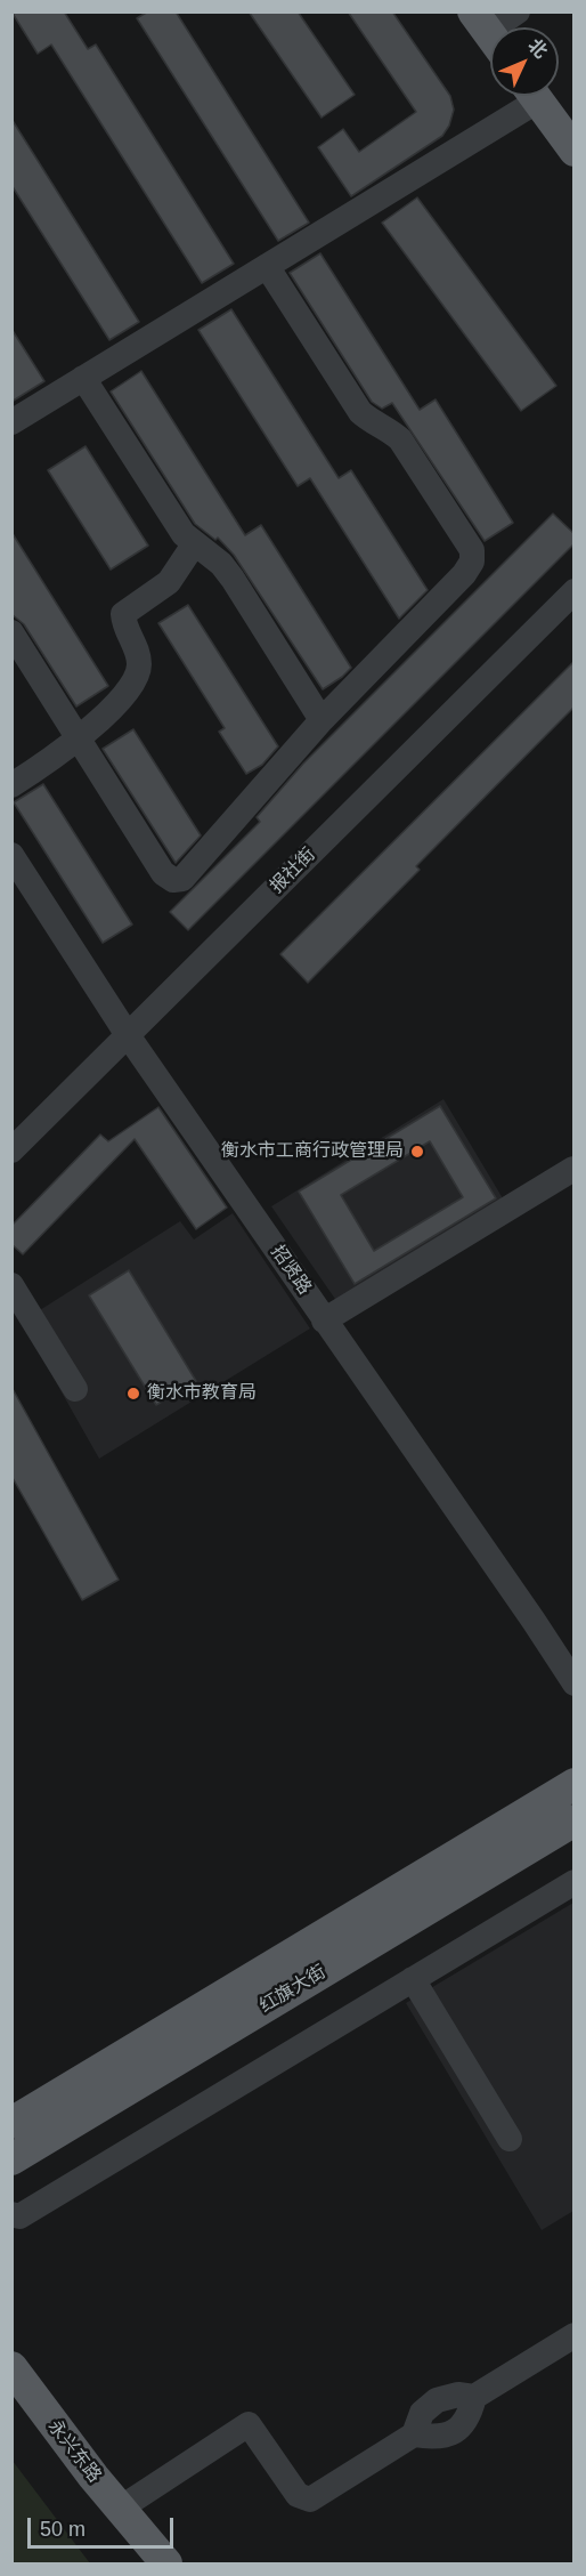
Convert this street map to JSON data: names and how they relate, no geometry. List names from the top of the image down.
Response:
{
  "streets": {
    "main road": ["红旗大街", "永兴东路"],
    "street": ["报社街", "招贤路"]
  },
  "crossings": [
    ["报社街", "招贤路"]
  ],
  "places": ["衡水市工商行政管理局", "衡水市教育局"],
  "scale_bar": "50 m",
  "north": "top right"
}
